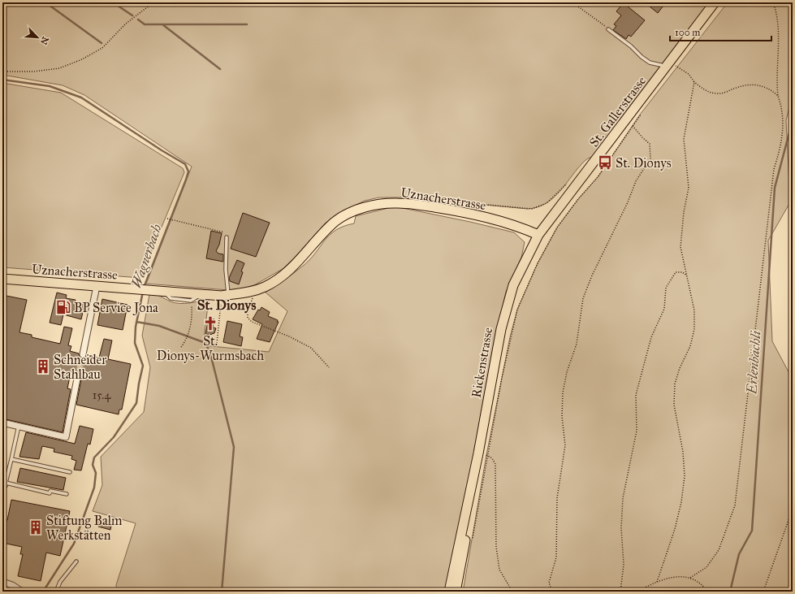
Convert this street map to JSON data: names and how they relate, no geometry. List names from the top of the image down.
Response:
{
  "streets": {
    "main road": ["St. Gallerstrasse", "Uznacherstrasse", "Rickenstrasse"]
  },
  "crossings": [
    ["St. Gallerstrasse", "Uznacherstrasse"],
    ["St. Gallerstrasse", "Rickenstrasse"],
    ["Uznacherstrasse", "Rickenstrasse"]
  ],
  "districts": ["St. Dionys"],
  "water": ["Wagnerbach", "Erlenbächli"],
  "places": {
    "bus stop": ["St. Dionys"],
    "fuel station": ["BP Service Jona"],
    "church": ["St. Dionys-Wurmsbach"],
    "building": ["Schneider Stahlbau", "Stiftung Balm Werkstätten"]
  },
  "house_numbers": ["15.4"],
  "scale_bar": "100 m",
  "north": "bottom right"
}
